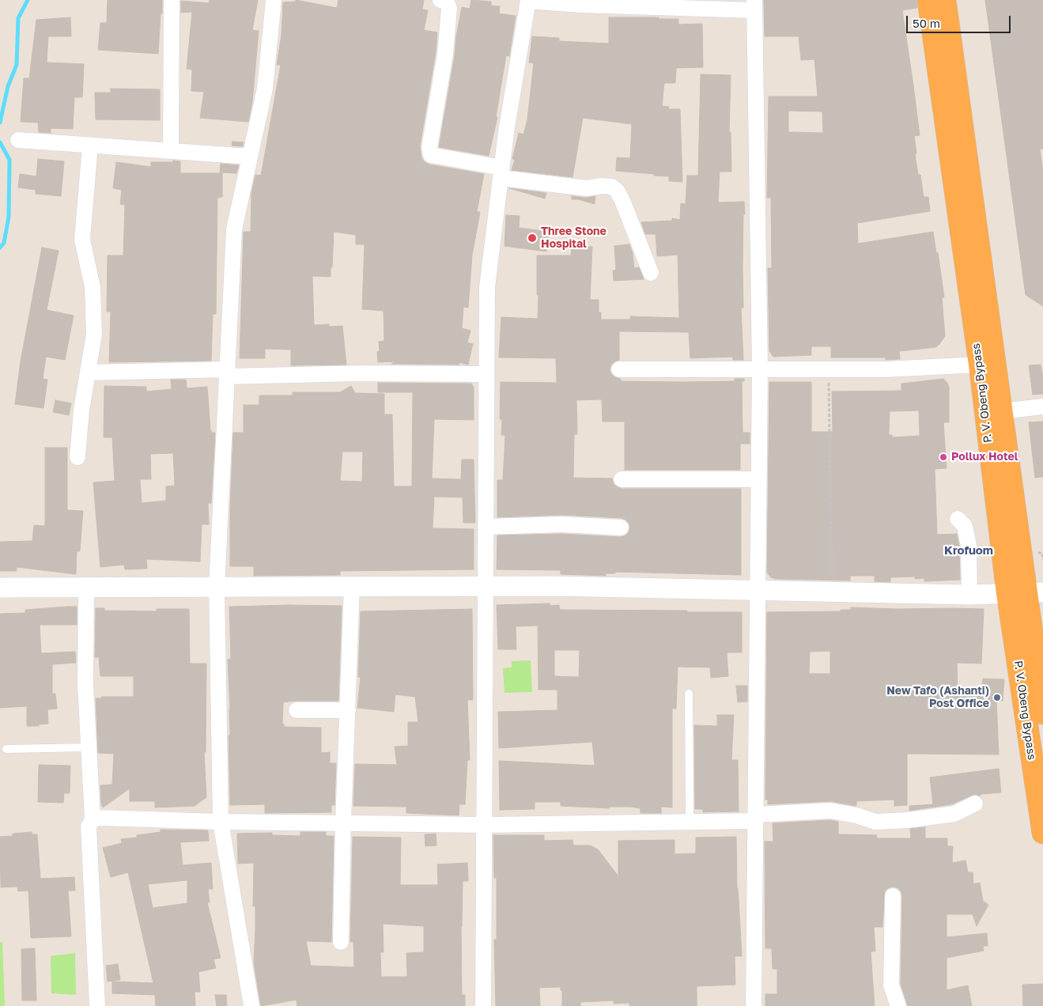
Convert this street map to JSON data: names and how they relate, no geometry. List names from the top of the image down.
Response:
{
  "streets": {
    "highway": ["P. V. Obeng Bypass"]
  },
  "districts": ["Krofuom"],
  "places": ["Three Stone Hospital", "Pollux Hotel", "New Tafo (Ashanti) Post Office"],
  "scale_bar": "50 m"
}
